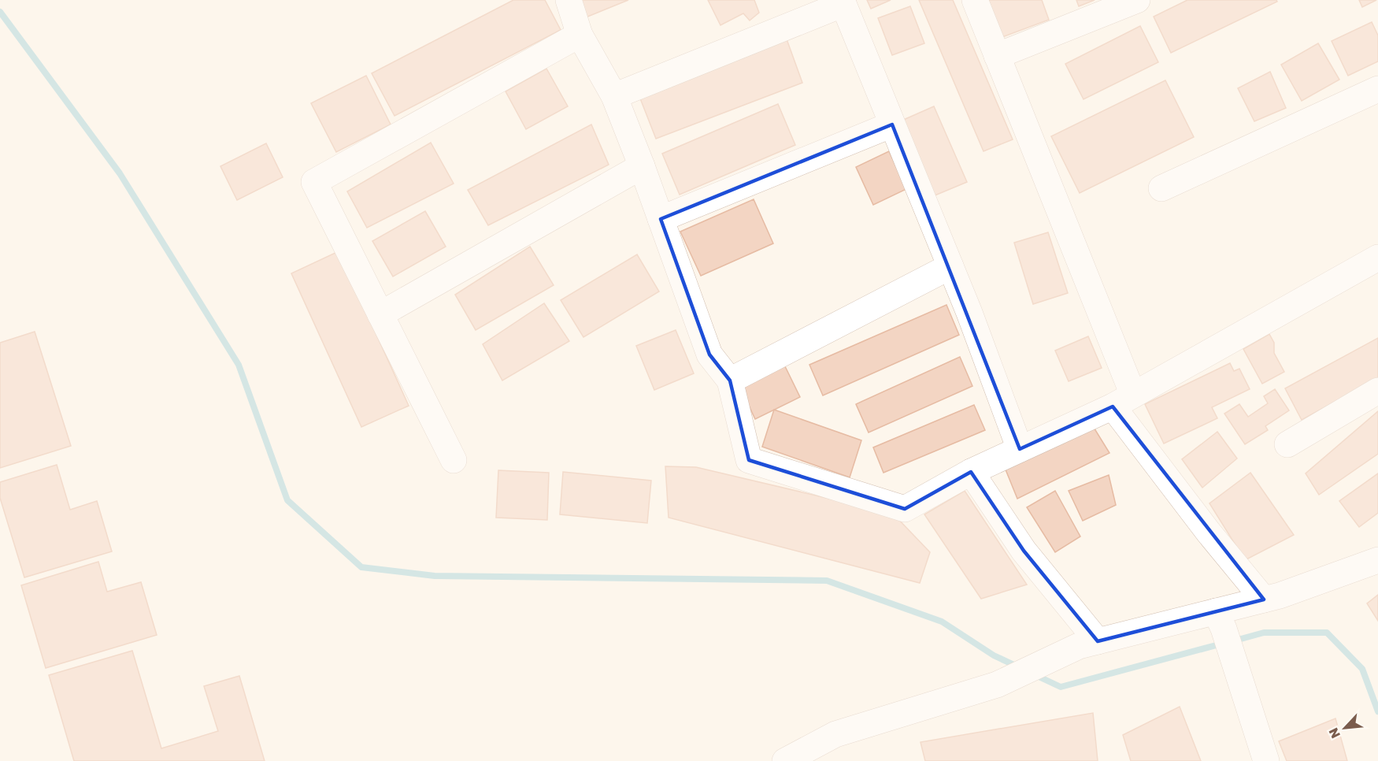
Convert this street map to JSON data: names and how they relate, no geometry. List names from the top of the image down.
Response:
{
  "north": "bottom left"
}
